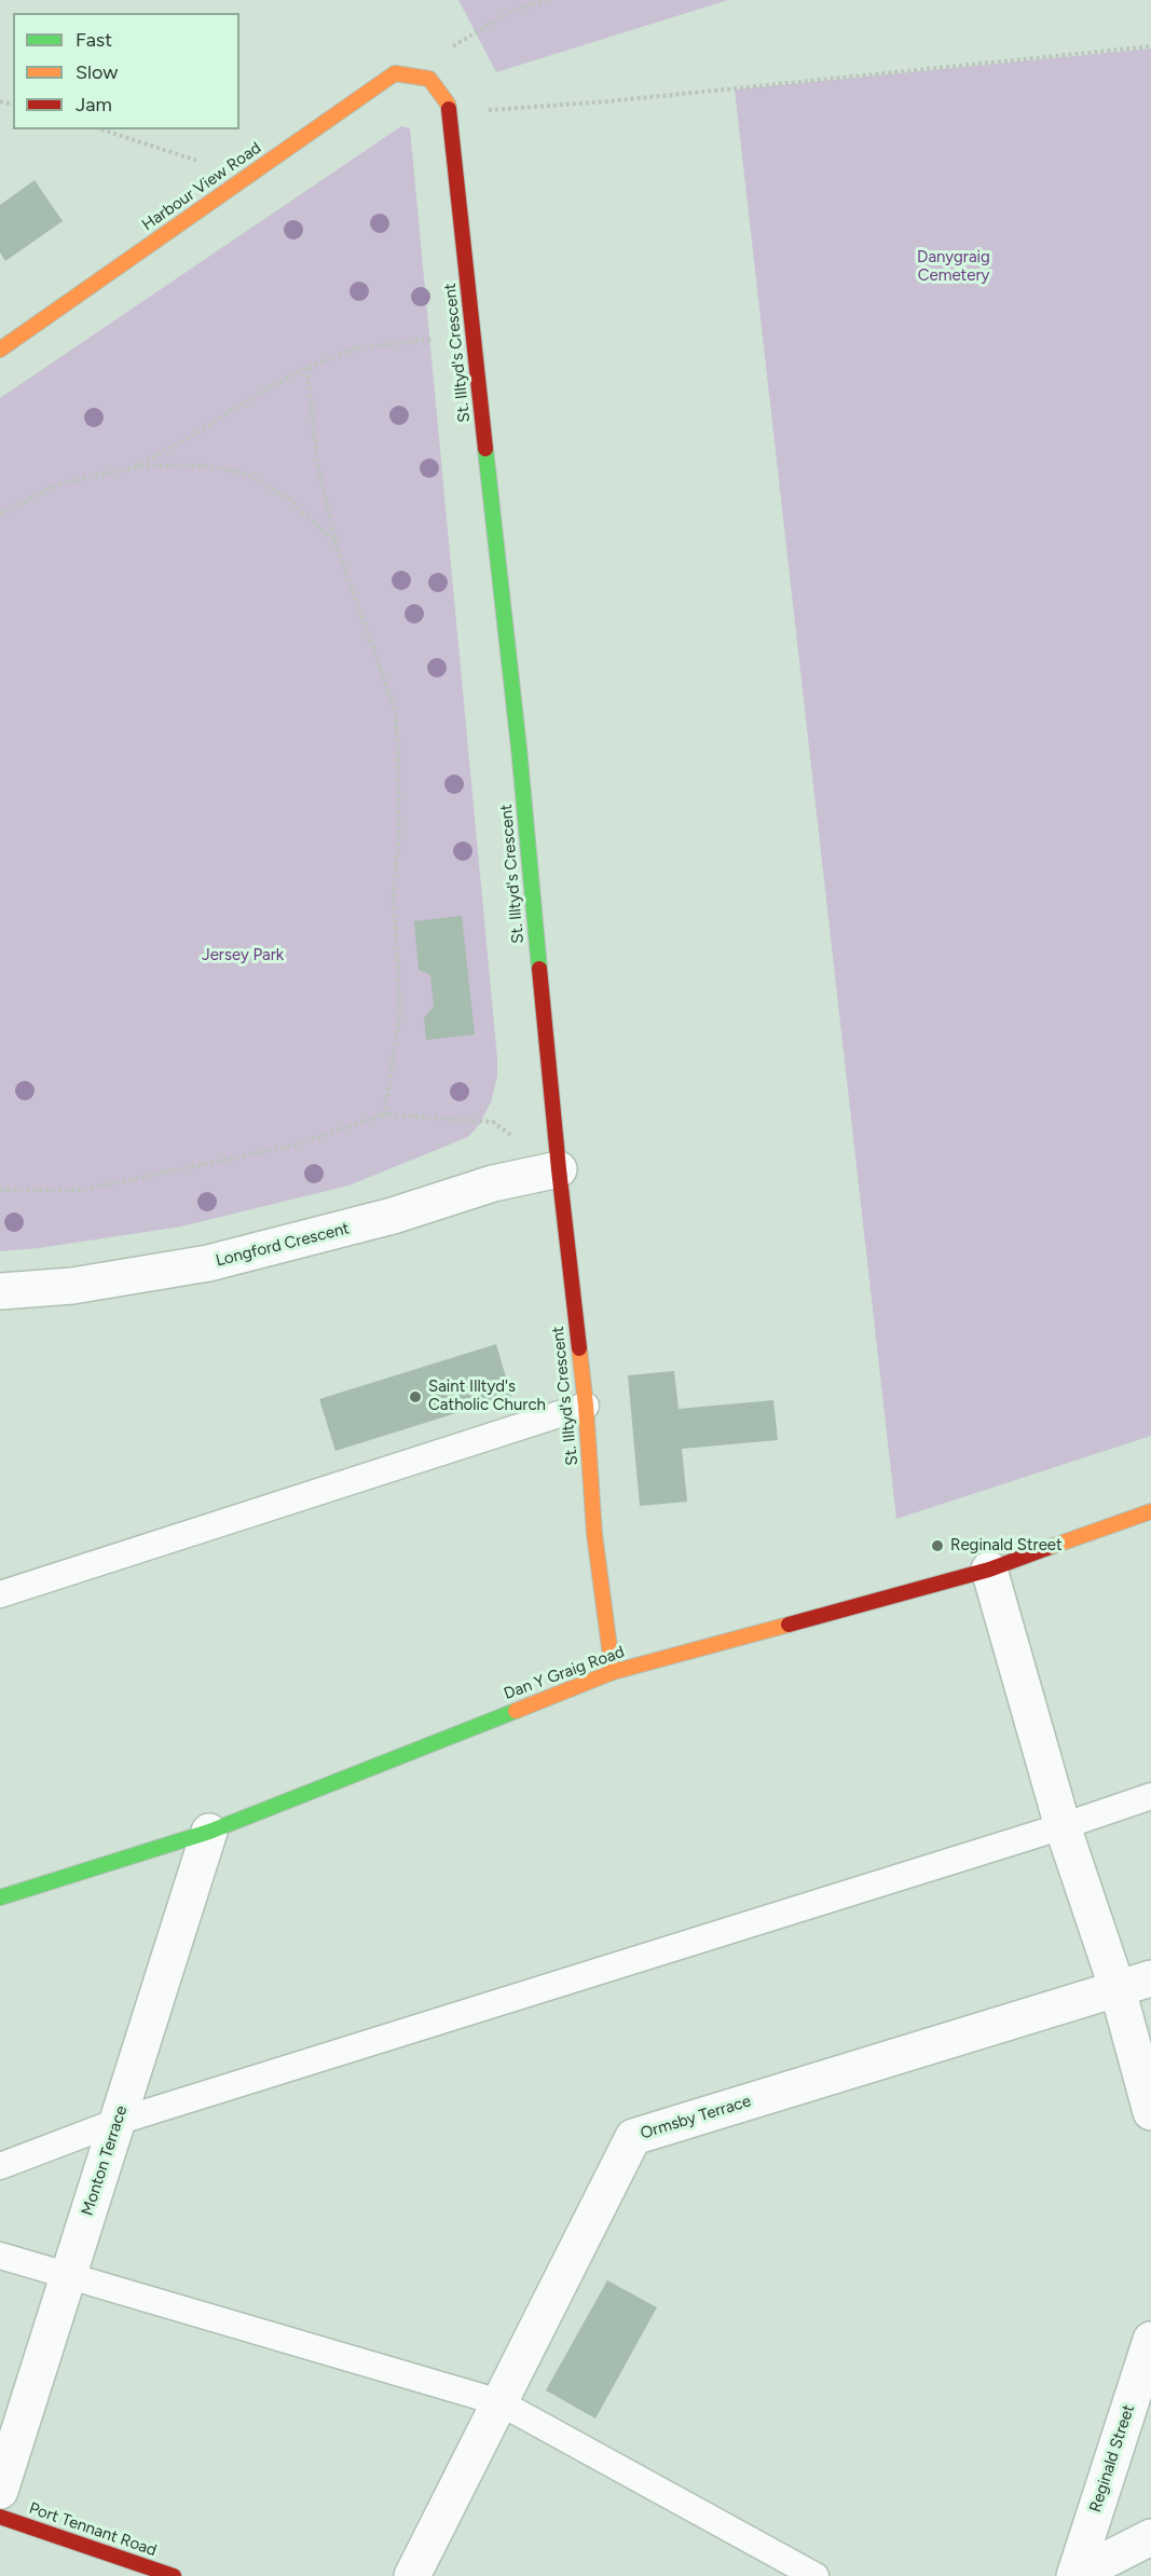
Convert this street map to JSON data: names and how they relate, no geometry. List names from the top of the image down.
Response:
{
  "streets": {
    "street": [
      "Harbour View Road",
      "St. Illtyd's Crescent",
      "Longford Crescent",
      "Dan Y Graig Road",
      "Ormsby Terrace",
      "Monton Terrace",
      "Reginald Street",
      "Port Tennant Road"
    ]
  },
  "crossings": [
    ["Harbour View Road", "St. Illtyd's Crescent"],
    ["St. Illtyd's Crescent", "Longford Crescent"],
    ["St. Illtyd's Crescent", "Dan Y Graig Road"],
    ["Dan Y Graig Road", "Monton Terrace"]
  ],
  "parks": ["Danygraig Cemetery", "Jersey Park"],
  "places": ["Saint Illtyd's Catholic Church", "Reginald Street"],
  "legend": ["Fast", "Slow", "Jam"]
}
